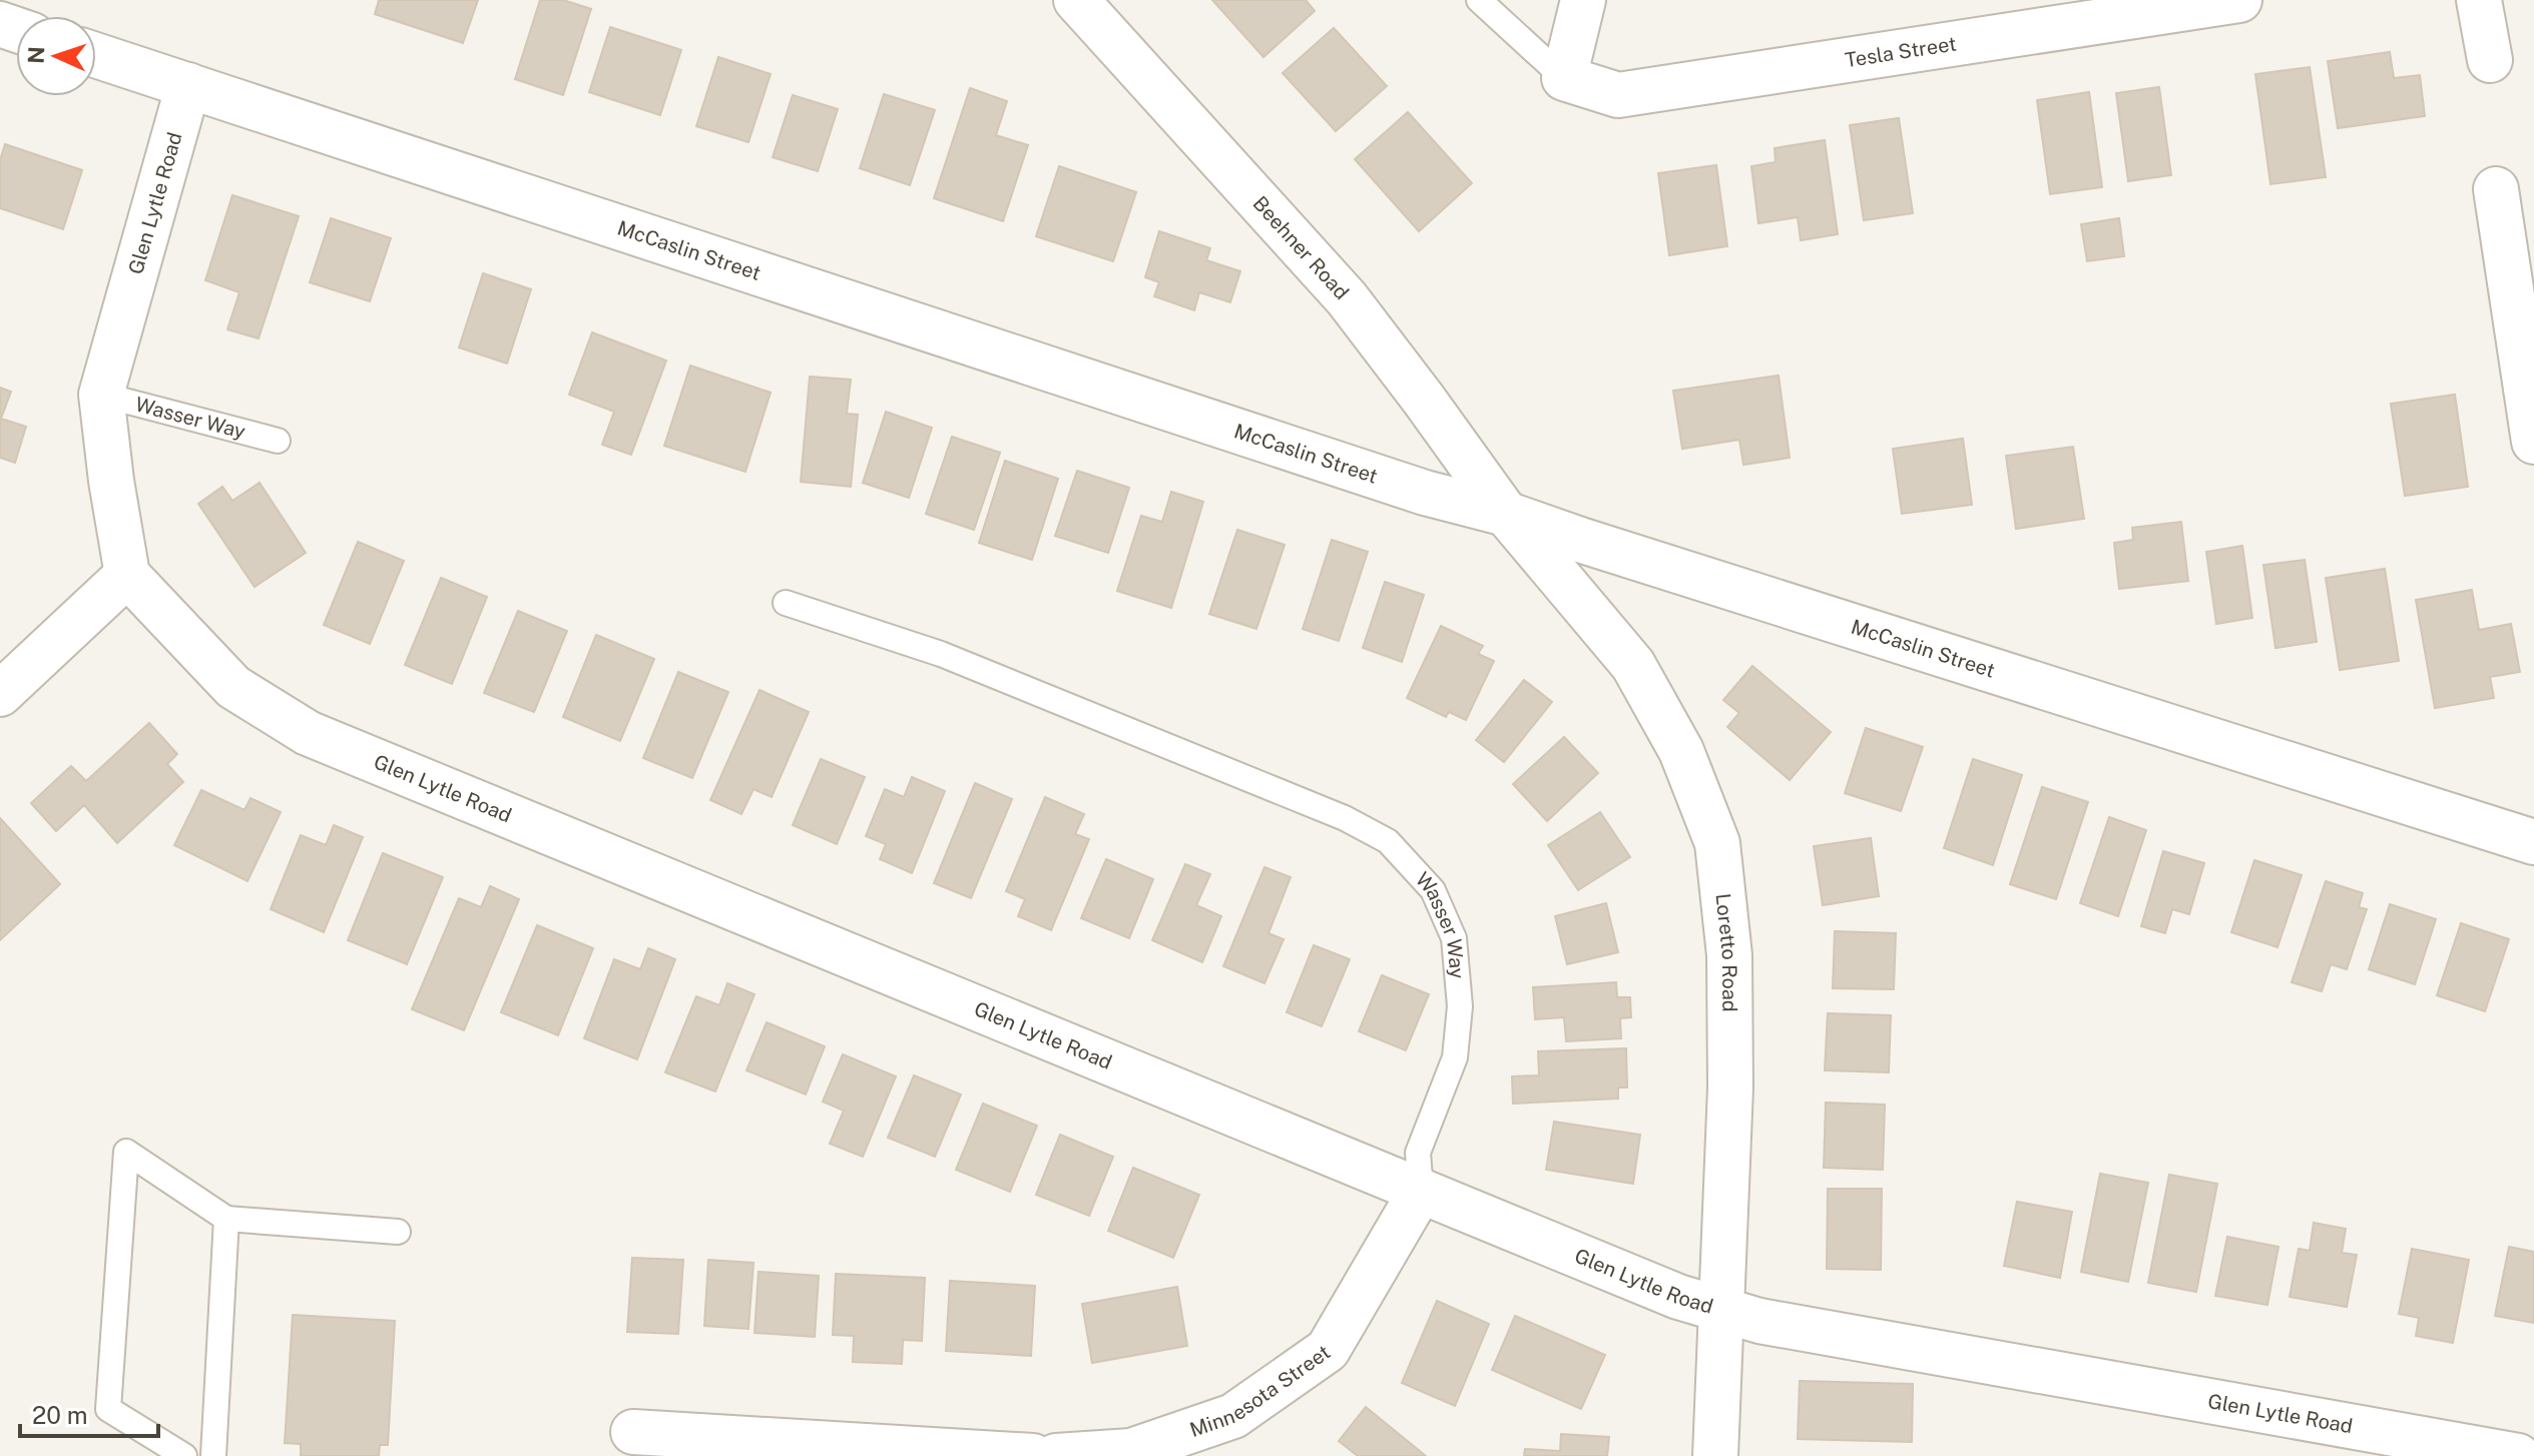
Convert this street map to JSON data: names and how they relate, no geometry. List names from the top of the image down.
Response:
{
  "streets": {
    "street": [
      "Tesla Street",
      "Glen Lytle Road",
      "Beehner Road",
      "McCaslin Street",
      "Loretto Road",
      "Minnesota Street"
    ],
    "lane": ["Wasser Way"]
  },
  "crossings": [
    ["Glen Lytle Road", "McCaslin Street"],
    ["Glen Lytle Road", "Wasser Way"],
    ["Glen Lytle Road", "Loretto Road"],
    ["Glen Lytle Road", "Minnesota Street"],
    ["Beehner Road", "McCaslin Street"],
    ["Beehner Road", "Loretto Road"],
    ["McCaslin Street", "Loretto Road"],
    ["Wasser Way", "Minnesota Street"]
  ],
  "scale_bar": "20 m",
  "north": "left"
}
